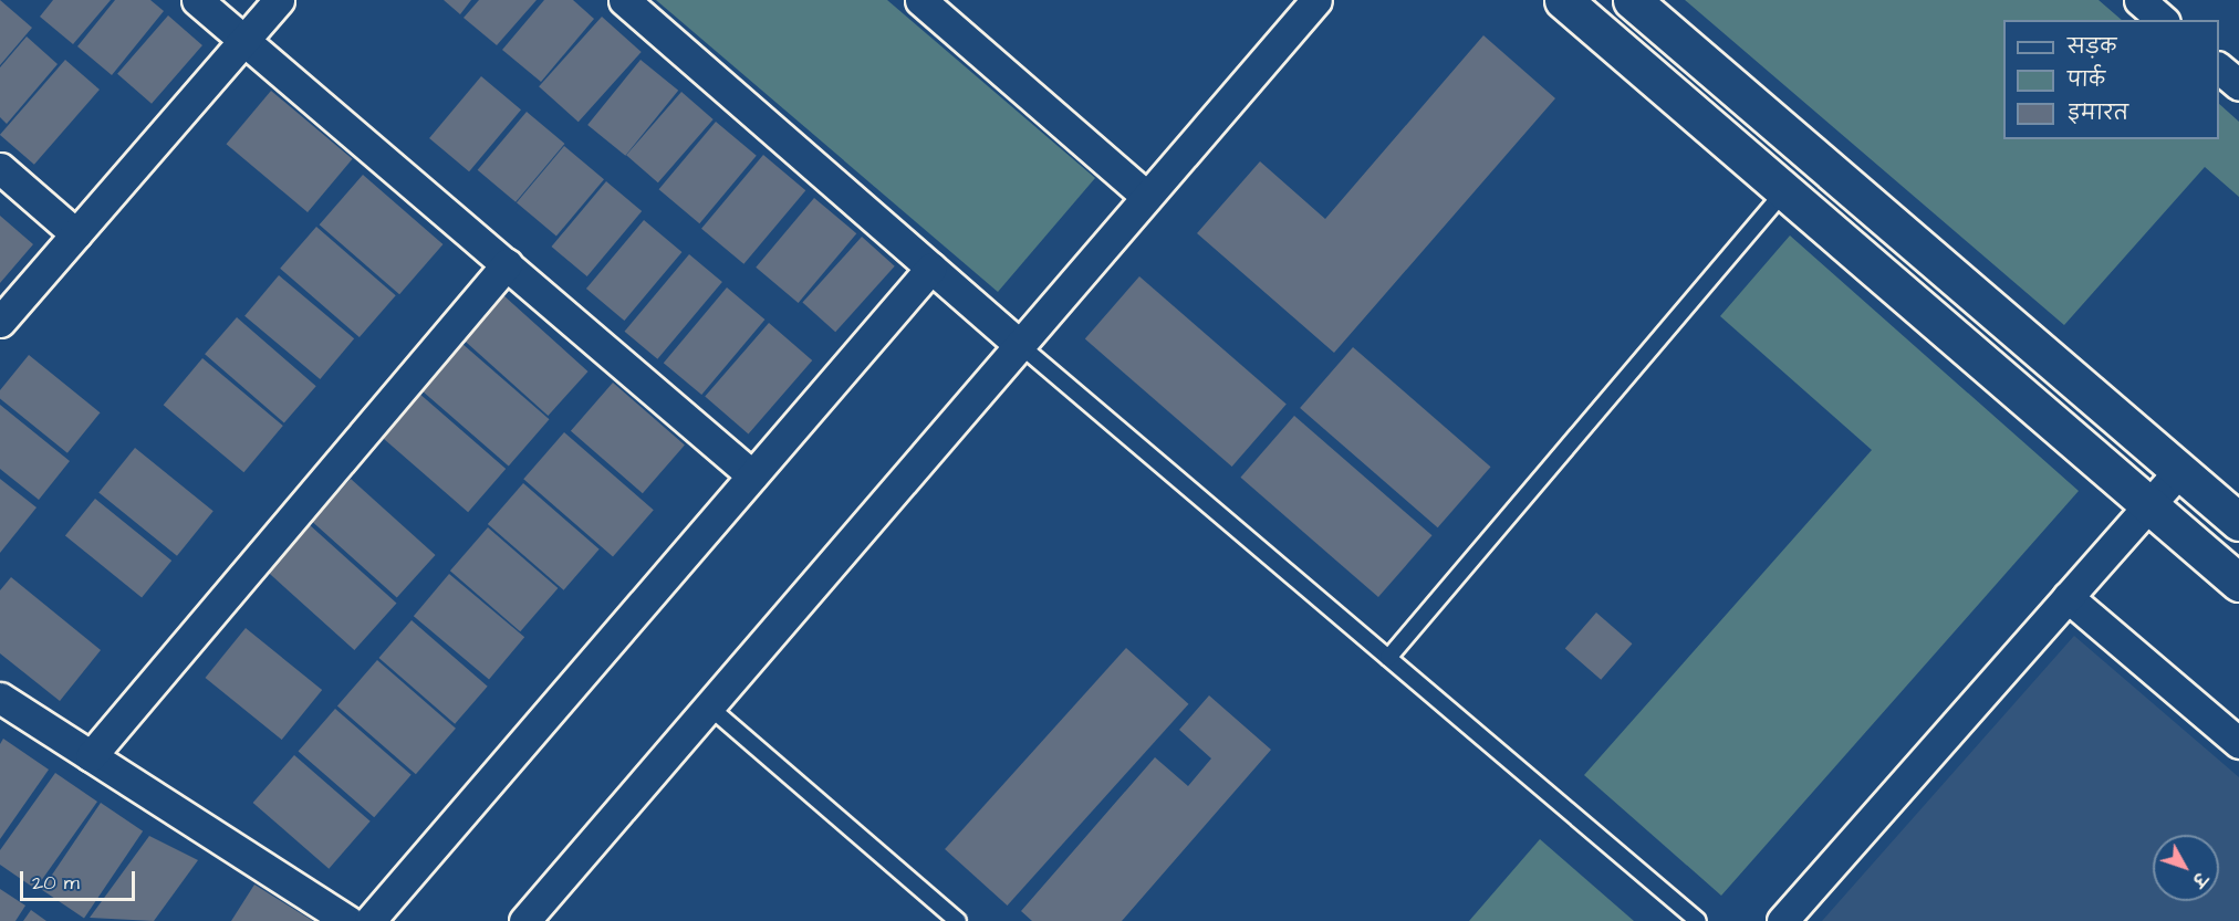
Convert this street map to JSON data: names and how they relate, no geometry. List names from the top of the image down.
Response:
{
  "legend": ["सड़क", "पार्क", "इमारत"],
  "scale_bar": "20 m",
  "north": "bottom right"
}
